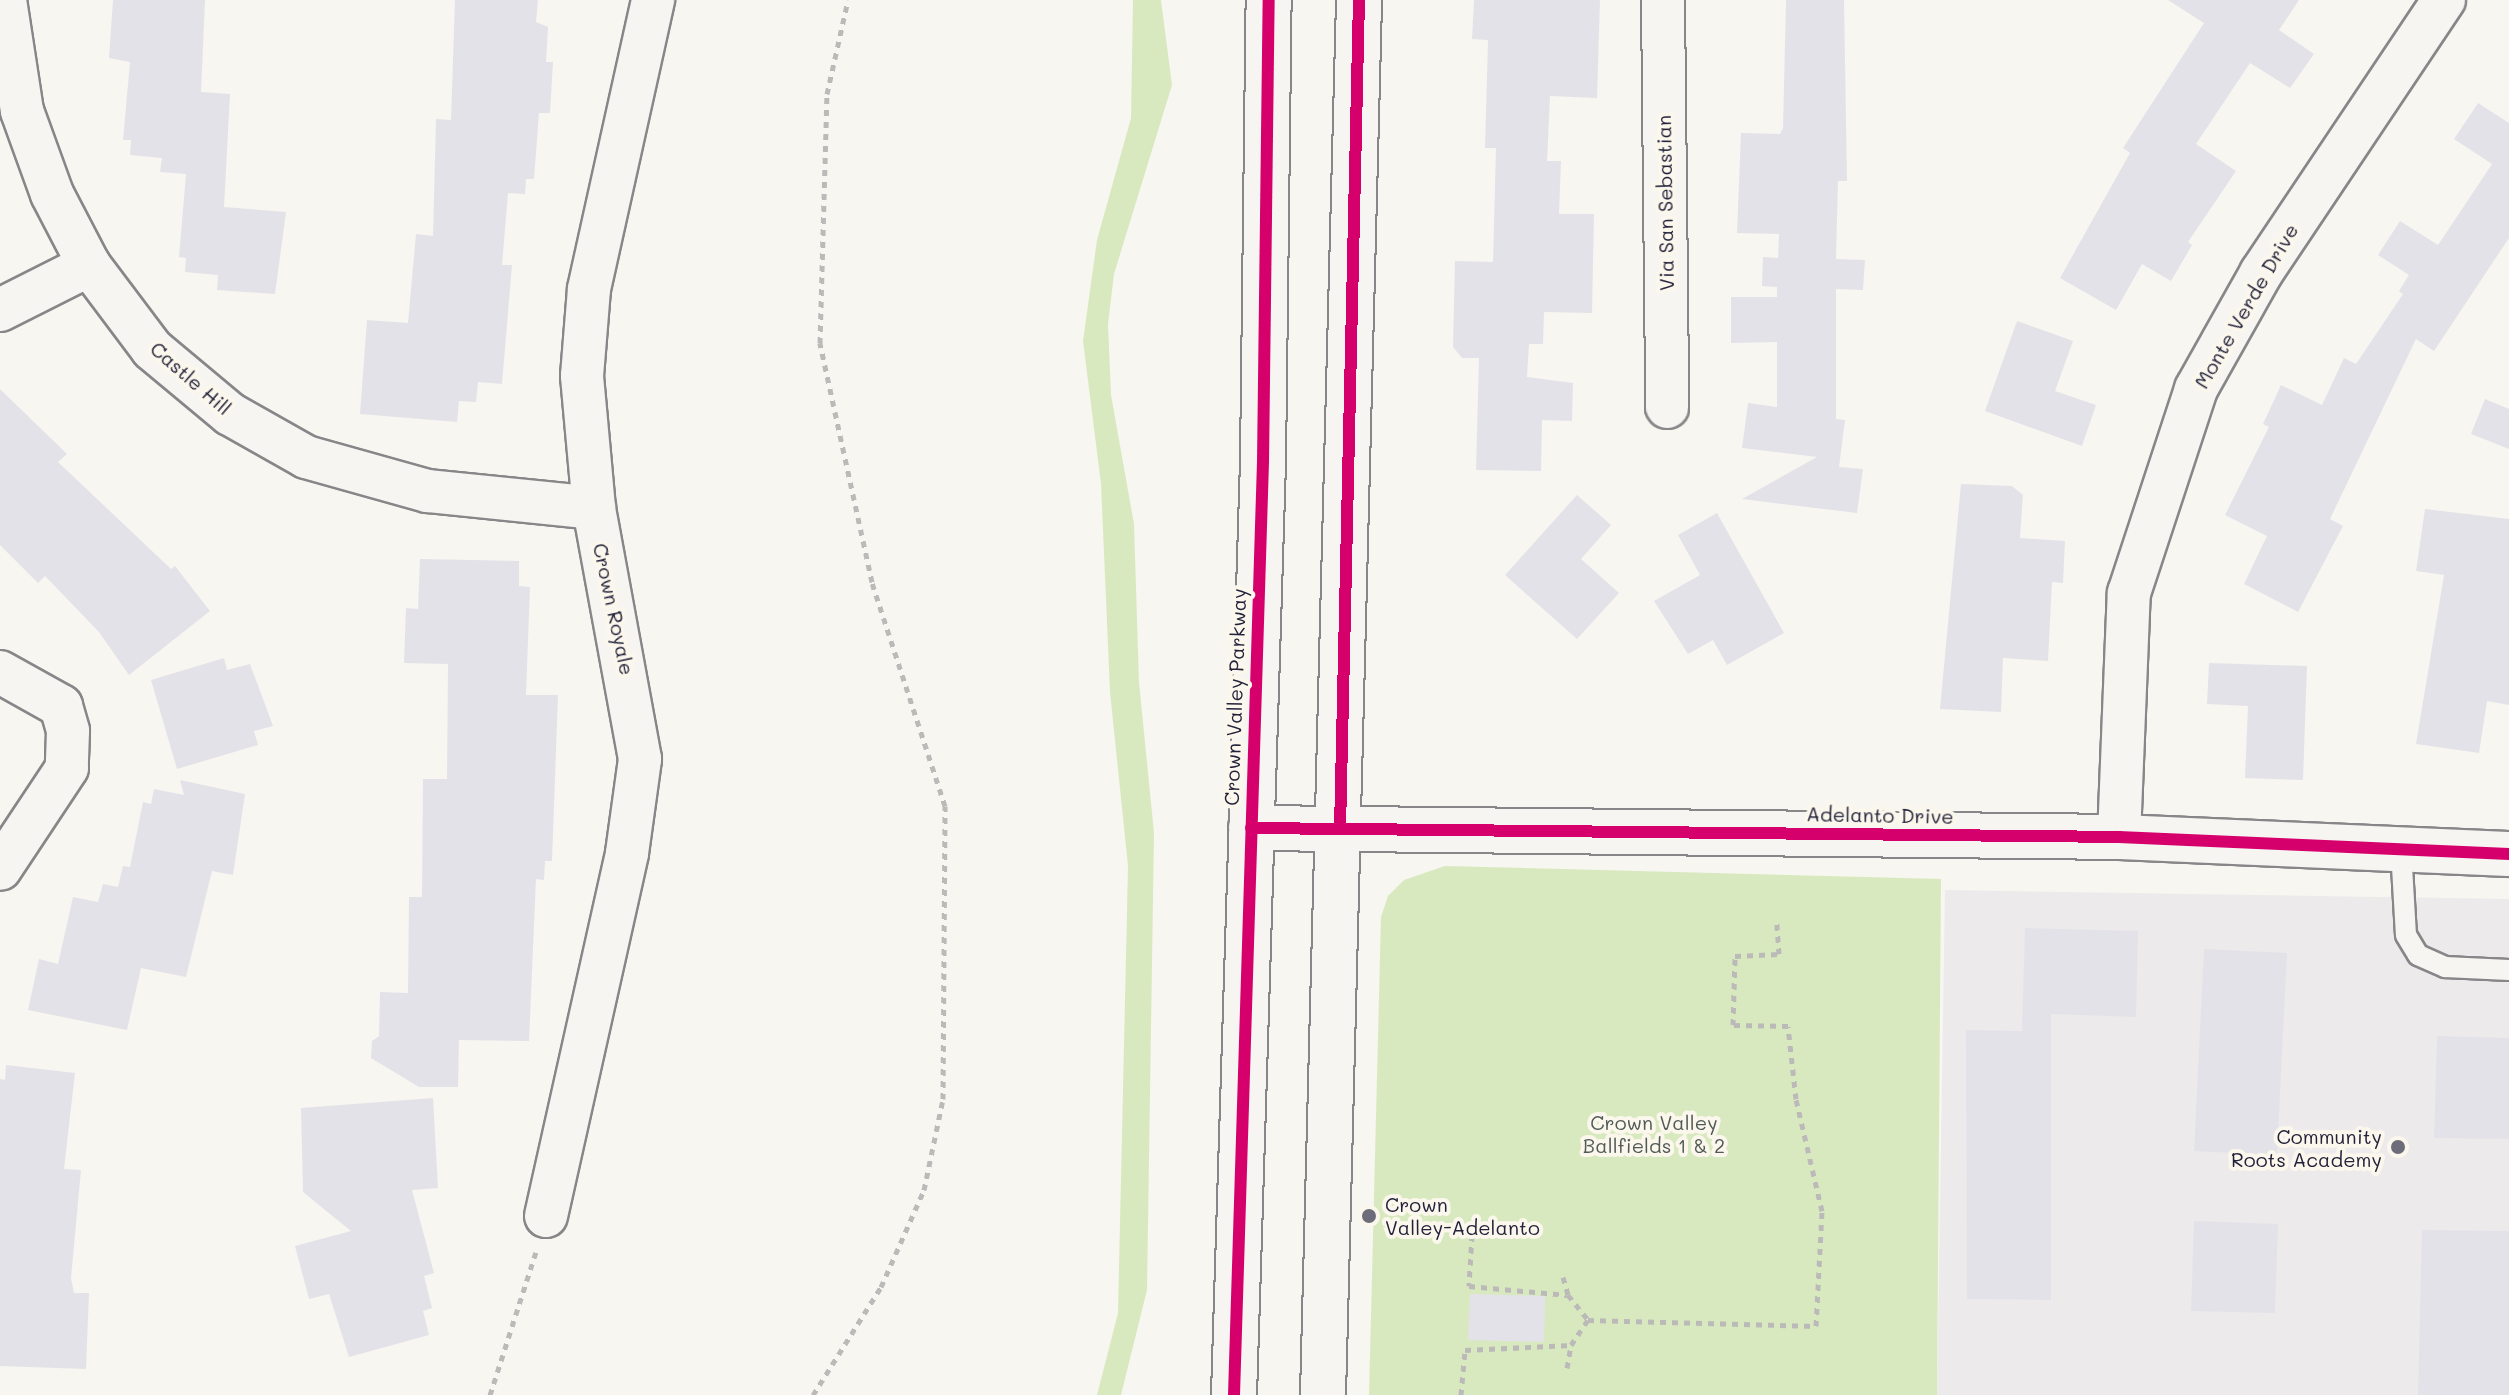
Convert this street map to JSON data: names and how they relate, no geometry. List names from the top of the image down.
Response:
{
  "streets": {
    "main road": ["Crown Valley Parkway", "Adelanto Drive"],
    "street": [
      "Via San Sebastian",
      "Monte Verde Drive",
      "Castle Hill",
      "Crown Royale"
    ]
  },
  "crossings": [
    ["Monte Verde Drive", "Adelanto Drive"],
    ["Castle Hill", "Crown Royale"],
    ["Crown Valley Parkway", "Adelanto Drive"]
  ],
  "parks": ["Crown Valley Ballfields 1 & 2"],
  "places": ["Community Roots Academy", "Crown Valley-Adelanto"]
}
